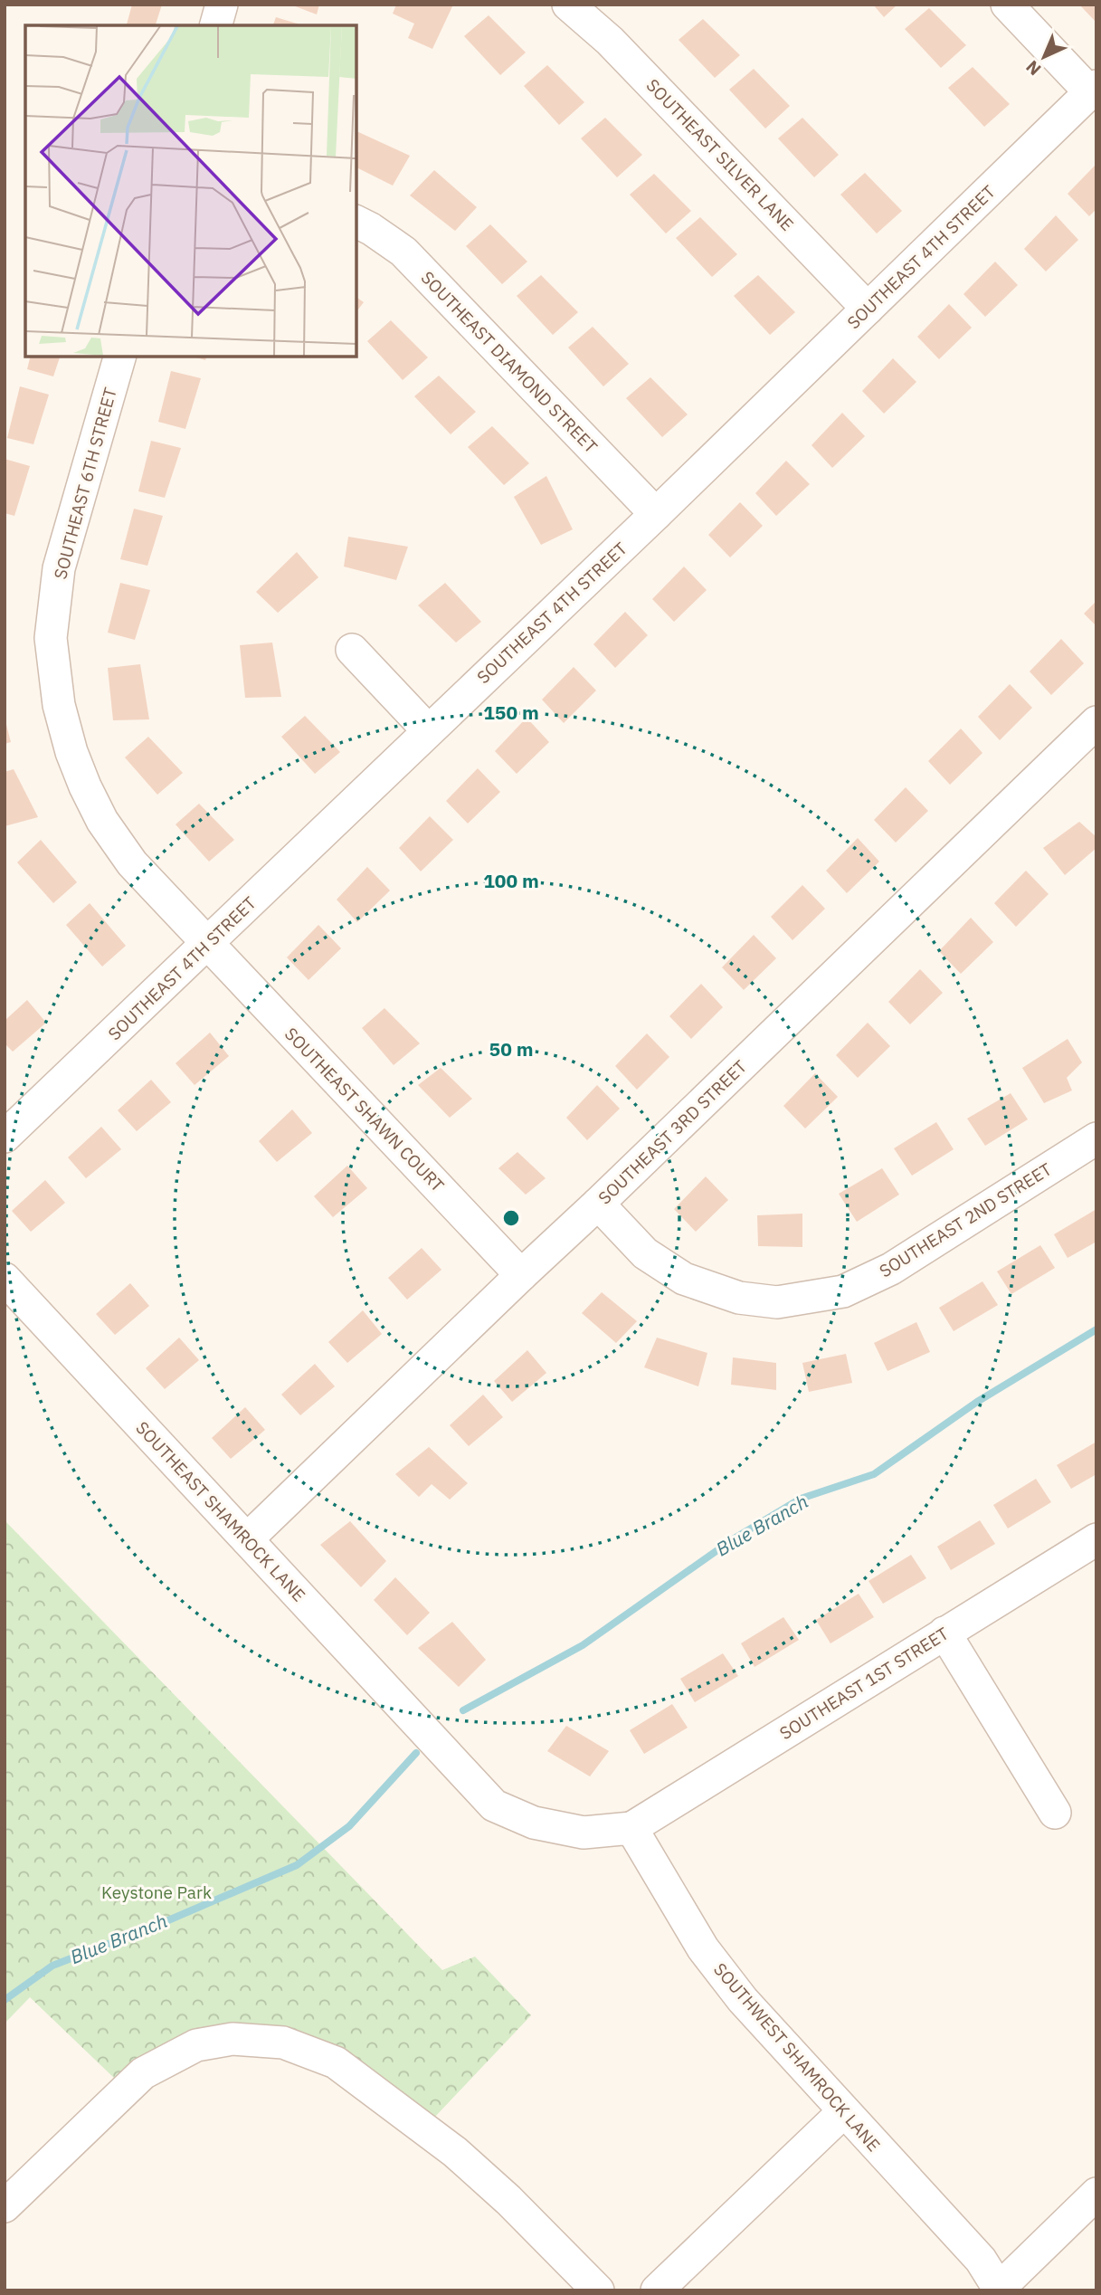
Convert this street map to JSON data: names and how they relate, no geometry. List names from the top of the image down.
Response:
{
  "streets": {
    "street": [
      "SOUTHEAST SILVER LANE",
      "SOUTHEAST 4TH STREET",
      "SOUTHEAST DIAMOND STREET",
      "SOUTHEAST 6TH STREET",
      "SOUTHEAST SHAWN COURT",
      "SOUTHEAST 3RD STREET",
      "SOUTHEAST 2ND STREET",
      "SOUTHEAST SHAMROCK LANE",
      "SOUTHEAST 1ST STREET",
      "SOUTHWEST SHAMROCK LANE"
    ]
  },
  "crossings": [
    ["SOUTHEAST SILVER LANE", "SOUTHEAST 4TH STREET"],
    ["SOUTHEAST 4TH STREET", "SOUTHEAST DIAMOND STREET"],
    ["SOUTHEAST 4TH STREET", "SOUTHEAST 6TH STREET"],
    ["SOUTHEAST 4TH STREET", "SOUTHEAST SHAWN COURT"],
    ["SOUTHEAST 6TH STREET", "SOUTHEAST SHAWN COURT"],
    ["SOUTHEAST SHAWN COURT", "SOUTHEAST 3RD STREET"],
    ["SOUTHEAST 3RD STREET", "SOUTHEAST 2ND STREET"],
    ["SOUTHEAST 3RD STREET", "SOUTHEAST SHAMROCK LANE"],
    ["SOUTHEAST SHAMROCK LANE", "SOUTHEAST 1ST STREET"],
    ["SOUTHEAST SHAMROCK LANE", "SOUTHWEST SHAMROCK LANE"],
    ["SOUTHEAST 1ST STREET", "SOUTHWEST SHAMROCK LANE"]
  ],
  "water": ["Blue Branch"],
  "parks": ["Keystone Park"],
  "north": "bottom left",
  "rings": ["150 m", "100 m", "50 m"]
}
